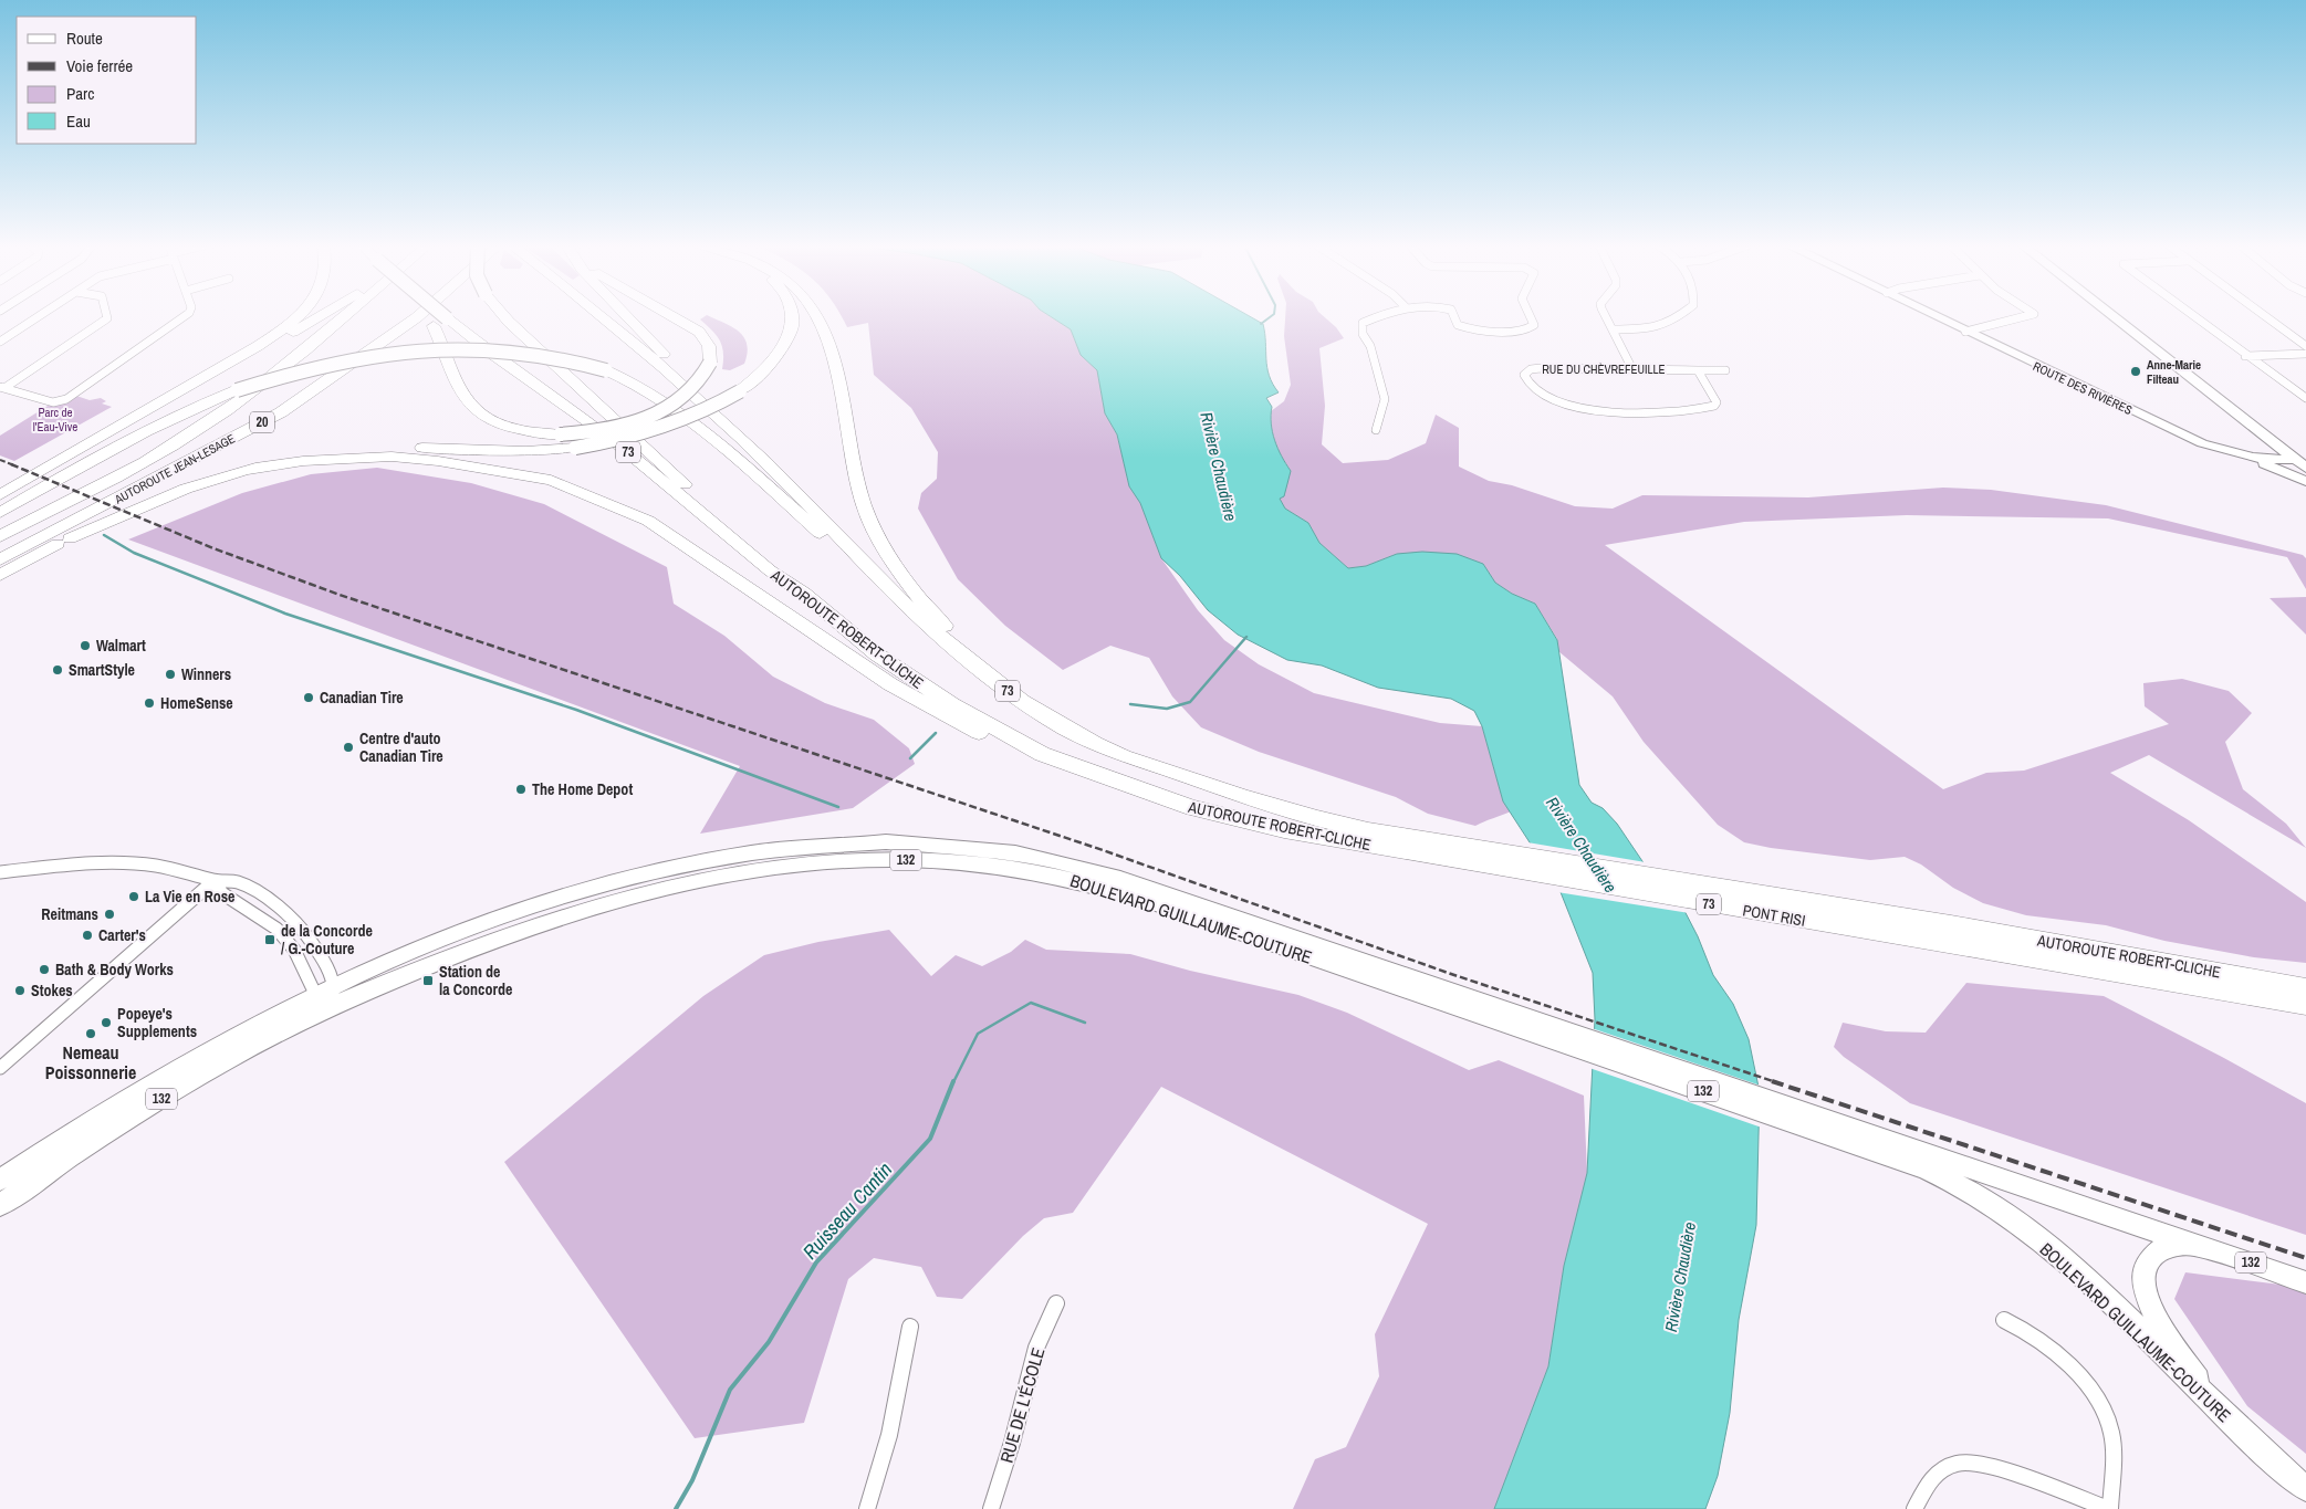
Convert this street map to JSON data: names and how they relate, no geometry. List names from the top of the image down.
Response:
{
  "streets": {
    "highway": [
      "20",
      "73",
      "AUTOROUTE JEAN-LESAGE",
      "AUTOROUTE ROBERT-CLICHE",
      "PONT RISI"
    ],
    "main road": ["ROUTE DES RIVIÈRES", "132", "BOULEVARD GUILLAUME-COUTURE"],
    "street": ["RUE DU CHÈVREFEUILLE", "RUE DE L'ÉCOLE"]
  },
  "crossings": [
    ["AUTOROUTE ROBERT-CLICHE", "PONT RISI"]
  ],
  "water": ["Rivière Chaudière", "Ruisseau Cantin"],
  "parks": ["Parc de l'Eau-Vive"],
  "places": {
    "other": [
      "Anne-Marie Filteau",
      "Walmart",
      "SmartStyle",
      "Winners",
      "Canadian Tire",
      "HomeSense",
      "Centre d'auto Canadian Tire",
      "The Home Depot",
      "La Vie en Rose",
      "Reitmans",
      "Carter's",
      "Bath & Body Works",
      "Stokes",
      "Popeye's Supplements",
      "Nemeau Poissonnerie"
    ],
    "transit": ["de la Concorde / G.-Couture", "Station de la Concorde"]
  },
  "legend": [
    "Route",
    "Voie ferrée",
    "Parc",
    "Eau"
  ]
}
